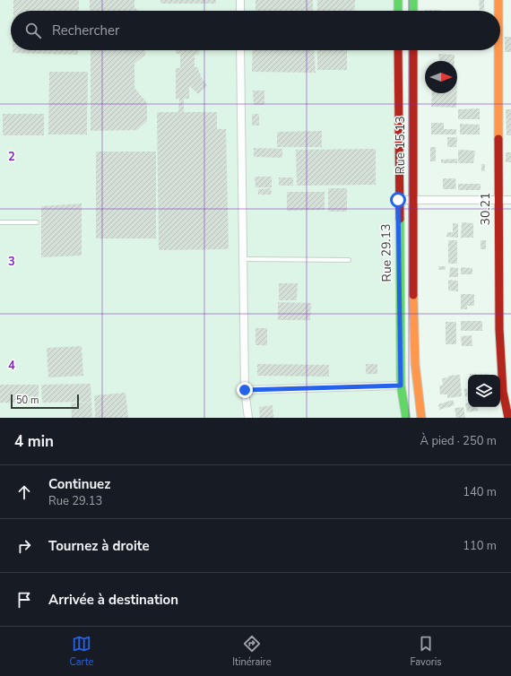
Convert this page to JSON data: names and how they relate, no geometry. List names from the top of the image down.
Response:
{
  "streets": {
    "main road": ["Rue 15.13", "30.21", "Rue 29.13"]
  },
  "scale_bar": "50 m",
  "north": "right",
  "page": {
    "search": "Rechercher",
    "scale": "50 m",
    "heading": ["4 min", "À pied · 250 m"],
    "list": [
      ["Continuez", "Rue 29.13", "140 m"],
      ["Tournez à droite", "110 m"],
      "Arrivée à destination"
    ],
    "nav": ["Carte", "Itinéraire", "Favoris"]
  },
  "grid": {
    "rows": ["2", "3", "4"]
  }
}
